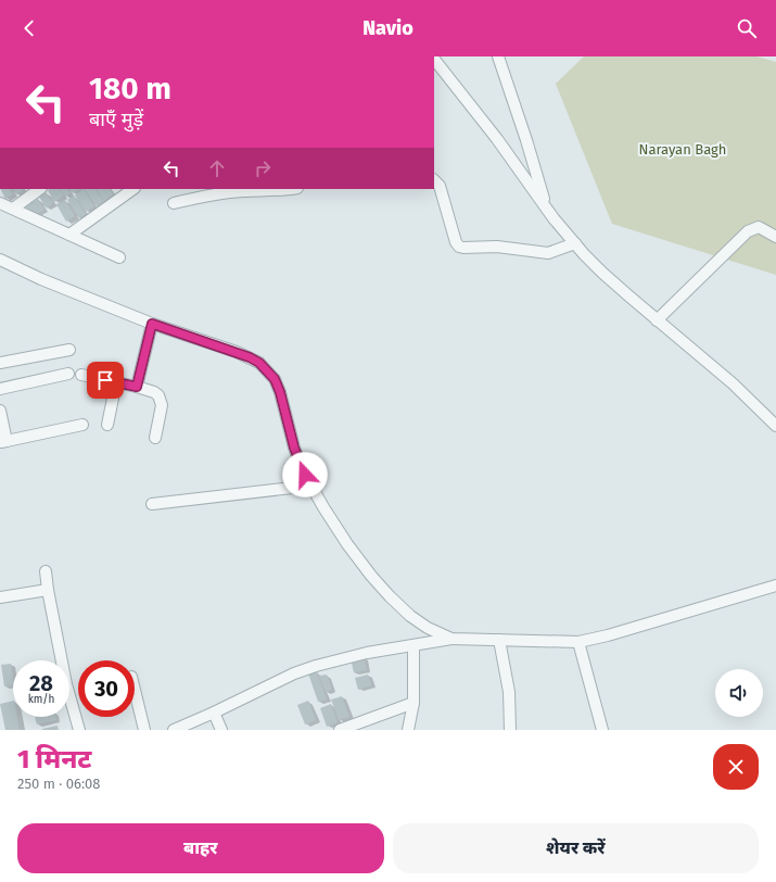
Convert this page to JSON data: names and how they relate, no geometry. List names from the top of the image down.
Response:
{
  "parks": ["Narayan Bagh"],
  "page": {
    "header": "Navio",
    "turn": ["180 m", "बाएँ मुड़ें"],
    "speed": "28 km/h",
    "limit": "30",
    "heading": ["1 मिनट", "250 m · 06:08"],
    "buttons": ["बाहर", "शेयर करें"]
  }
}
